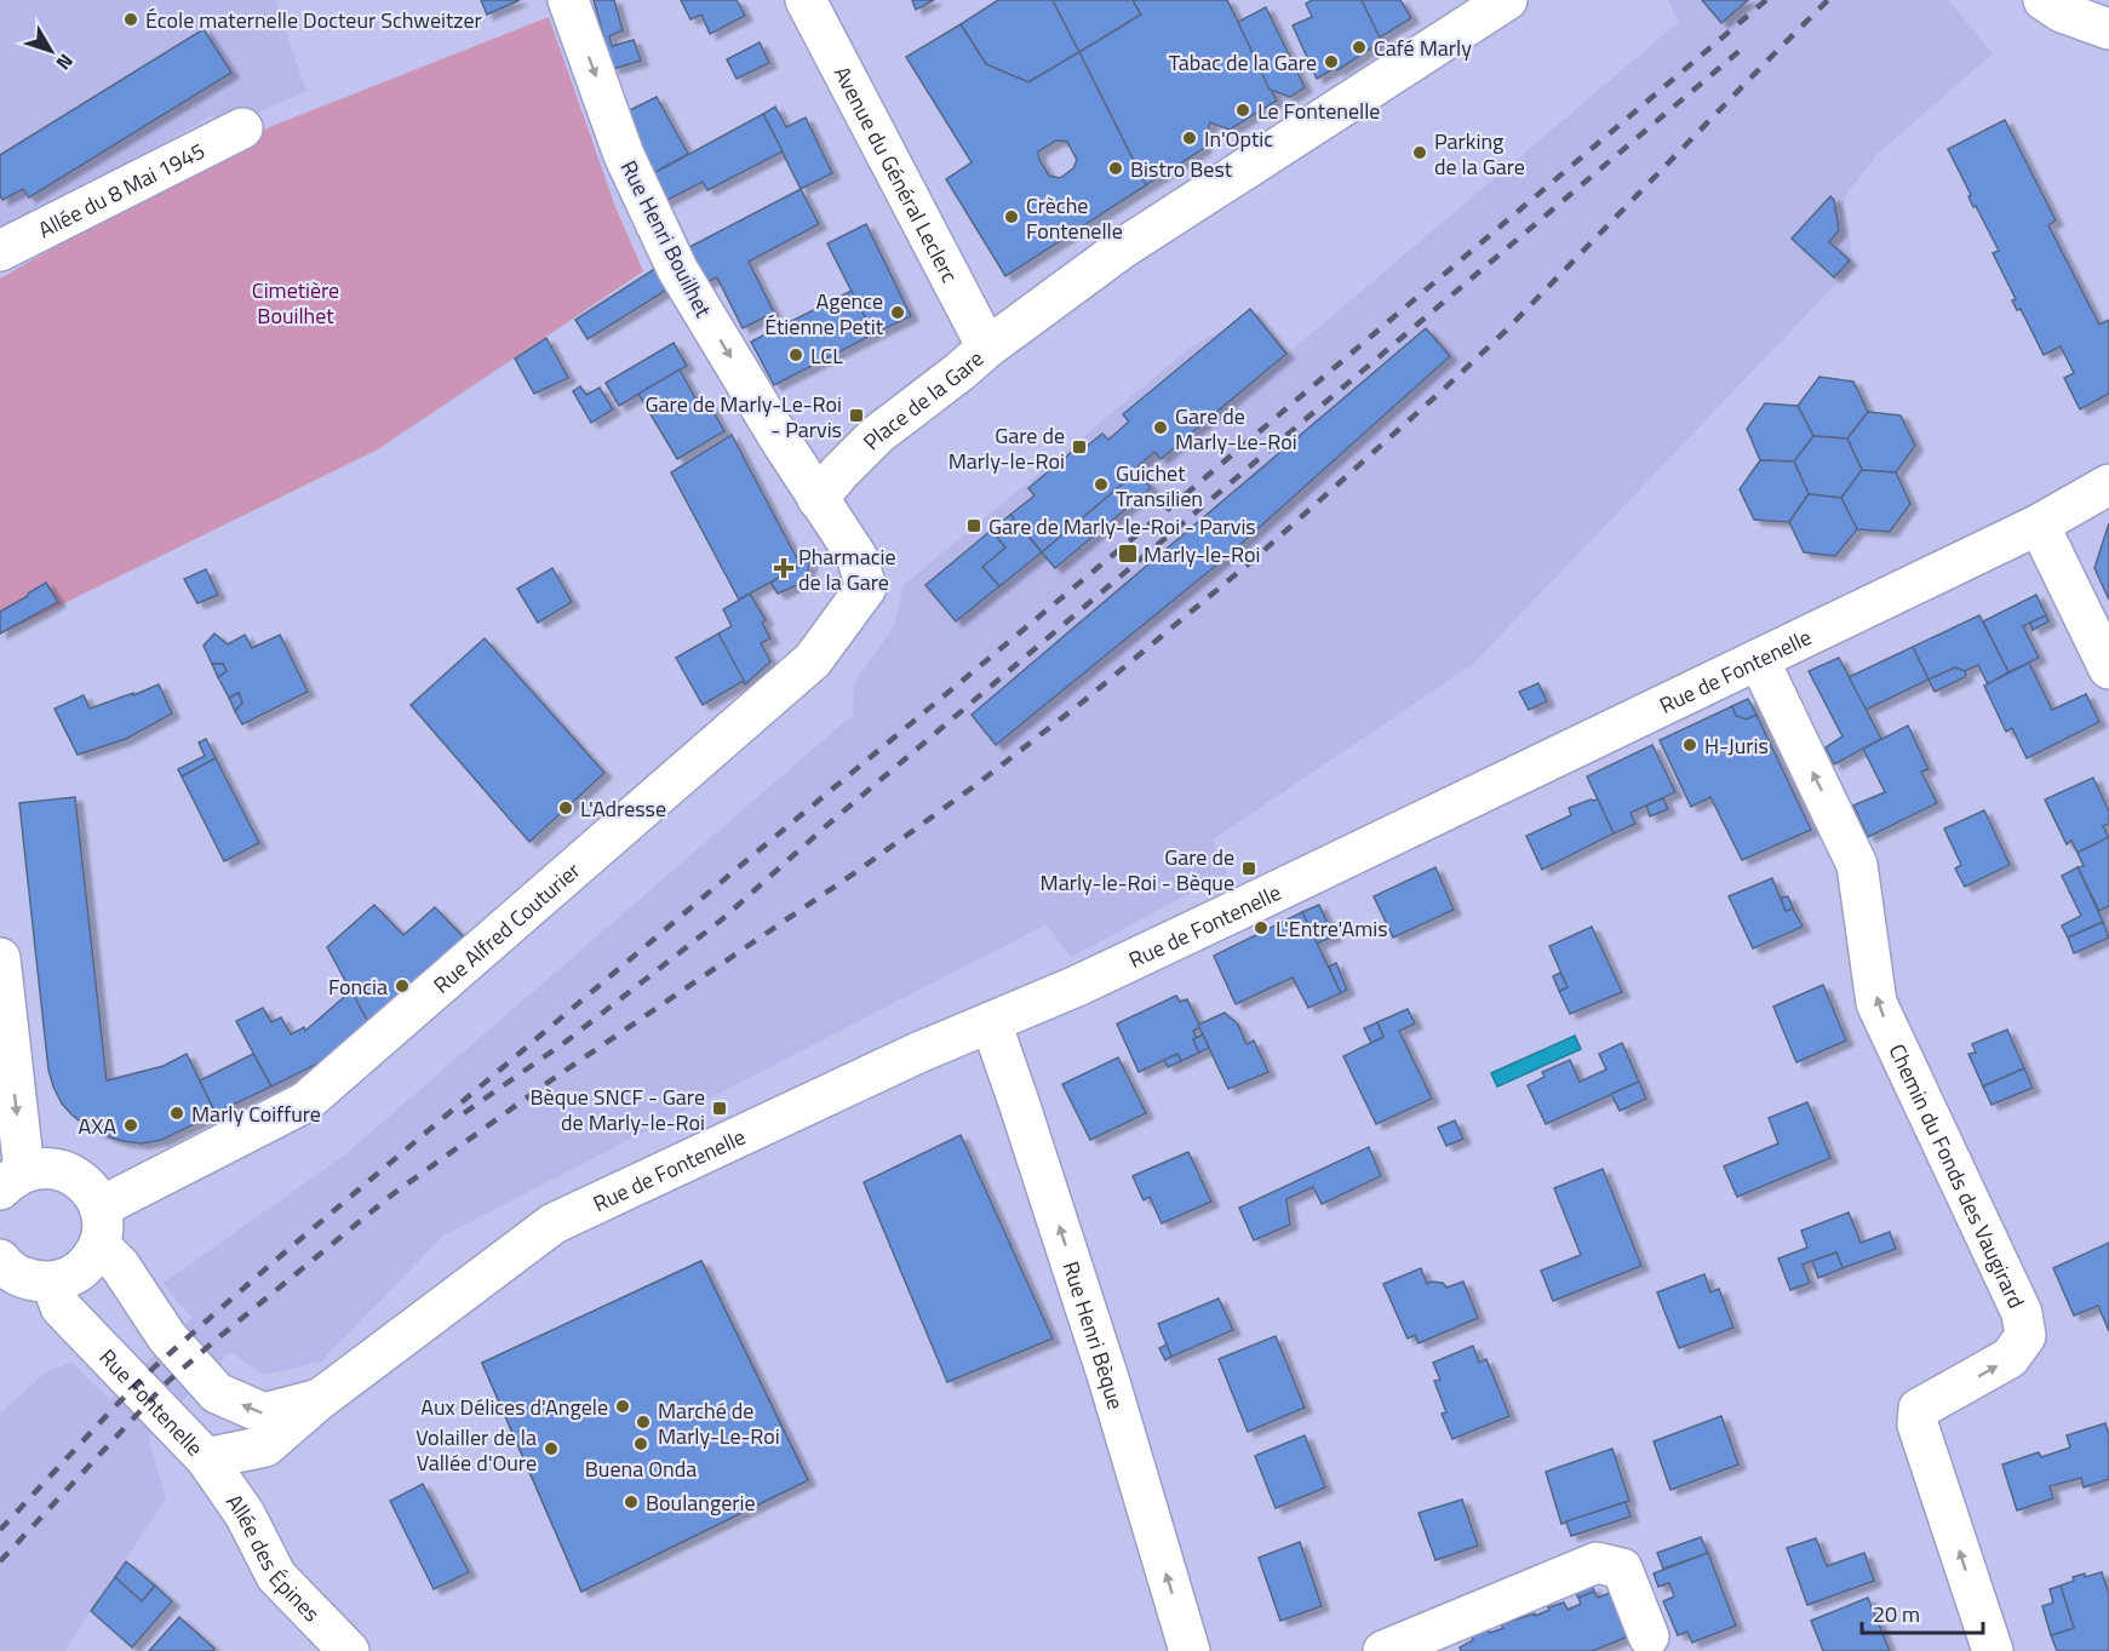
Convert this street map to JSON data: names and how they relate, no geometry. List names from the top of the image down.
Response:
{
  "streets": {
    "street": [
      "Avenue du Général Leclerc",
      "Allée du 8 Mai 1945",
      "Rue Henri Bouilhet",
      "Place de la Gare",
      "Rue de Fontenelle",
      "Rue Alfred Couturier",
      "Chemin du Fonds des Vaugirard",
      "Rue Henri Bèque",
      "Rue Fontenelle",
      "Allée des Épines"
    ]
  },
  "crossings": [
    ["Avenue du Général Leclerc", "Place de la Gare"],
    ["Rue Henri Bouilhet", "Place de la Gare"],
    ["Rue Henri Bouilhet", "Rue Alfred Couturier"],
    ["Place de la Gare", "Rue Alfred Couturier"],
    ["Rue de Fontenelle", "Chemin du Fonds des Vaugirard"],
    ["Rue de Fontenelle", "Rue Henri Bèque"],
    ["Rue de Fontenelle", "Rue Fontenelle"],
    ["Rue Fontenelle", "Allée des Épines"]
  ],
  "one_way": ["Rue Henri Bouilhet", "Chemin du Fonds des Vaugirard", "Rue Henri Bèque"],
  "parks": ["Cimetière Bouilhet"],
  "places": {
    "other": [
      "École maternelle Docteur Schweitzer",
      "Café Marly",
      "Tabac de la Gare",
      "Le Fontenelle",
      "In'Optic",
      "Parking de la Gare",
      "Bistro Best",
      "Crèche Fontenelle",
      "Agence Étienne Petit",
      "LCL",
      "Gare de Marly-Le-Roi",
      "Guichet Transilien",
      "H-Juris",
      "L'Adresse",
      "L'Entre'Amis",
      "Foncia",
      "Marly Coiffure",
      "AXA",
      "Aux Délices d'Angele",
      "Marché de Marly-Le-Roi",
      "Buena Onda",
      "Volailler de la Vallée d'Oure",
      "Boulangerie"
    ],
    "transit": [
      "Gare de Marly-Le-Roi - Parvis",
      "Gare de Marly-le-Roi",
      "Gare de Marly-le-Roi - Parvis",
      "Marly-le-Roi",
      "Gare de Marly-le-Roi - Bèque",
      "Bèque SNCF - Gare de Marly-le-Roi"
    ],
    "health": ["Pharmacie de la Gare"]
  },
  "scale_bar": "20 m",
  "north": "bottom right"
}
